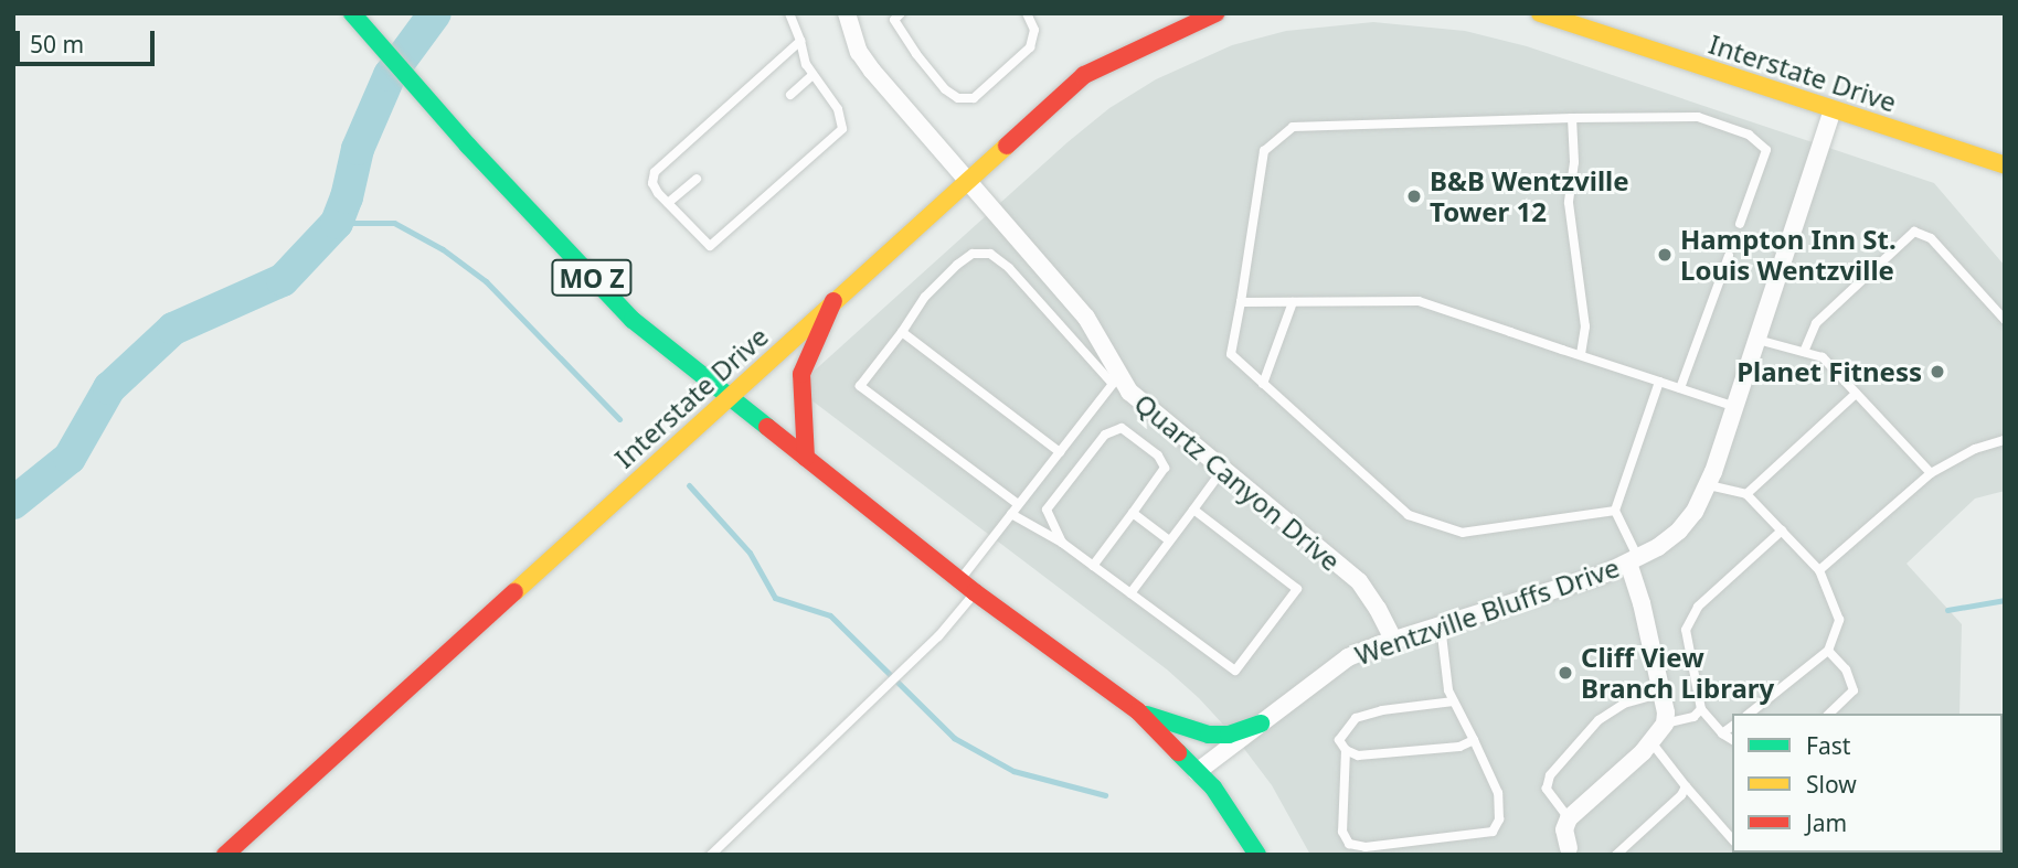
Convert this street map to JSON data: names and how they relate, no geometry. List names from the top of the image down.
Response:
{
  "streets": {
    "main road": ["Interstate Drive", "MO Z"],
    "street": ["Quartz Canyon Drive", "Wentzville Bluffs Drive"]
  },
  "crossings": [
    ["Interstate Drive", "MO Z"],
    ["Interstate Drive", "Quartz Canyon Drive"],
    ["Interstate Drive", "Wentzville Bluffs Drive"],
    ["MO Z", "Wentzville Bluffs Drive"],
    ["Quartz Canyon Drive", "Wentzville Bluffs Drive"]
  ],
  "places": [
    "B&B Wentzville Tower 12",
    "Hampton Inn St. Louis Wentzville",
    "Planet Fitness",
    "Cliff View Branch Library"
  ],
  "legend": ["Fast", "Slow", "Jam"],
  "scale_bar": "50 m"
}
